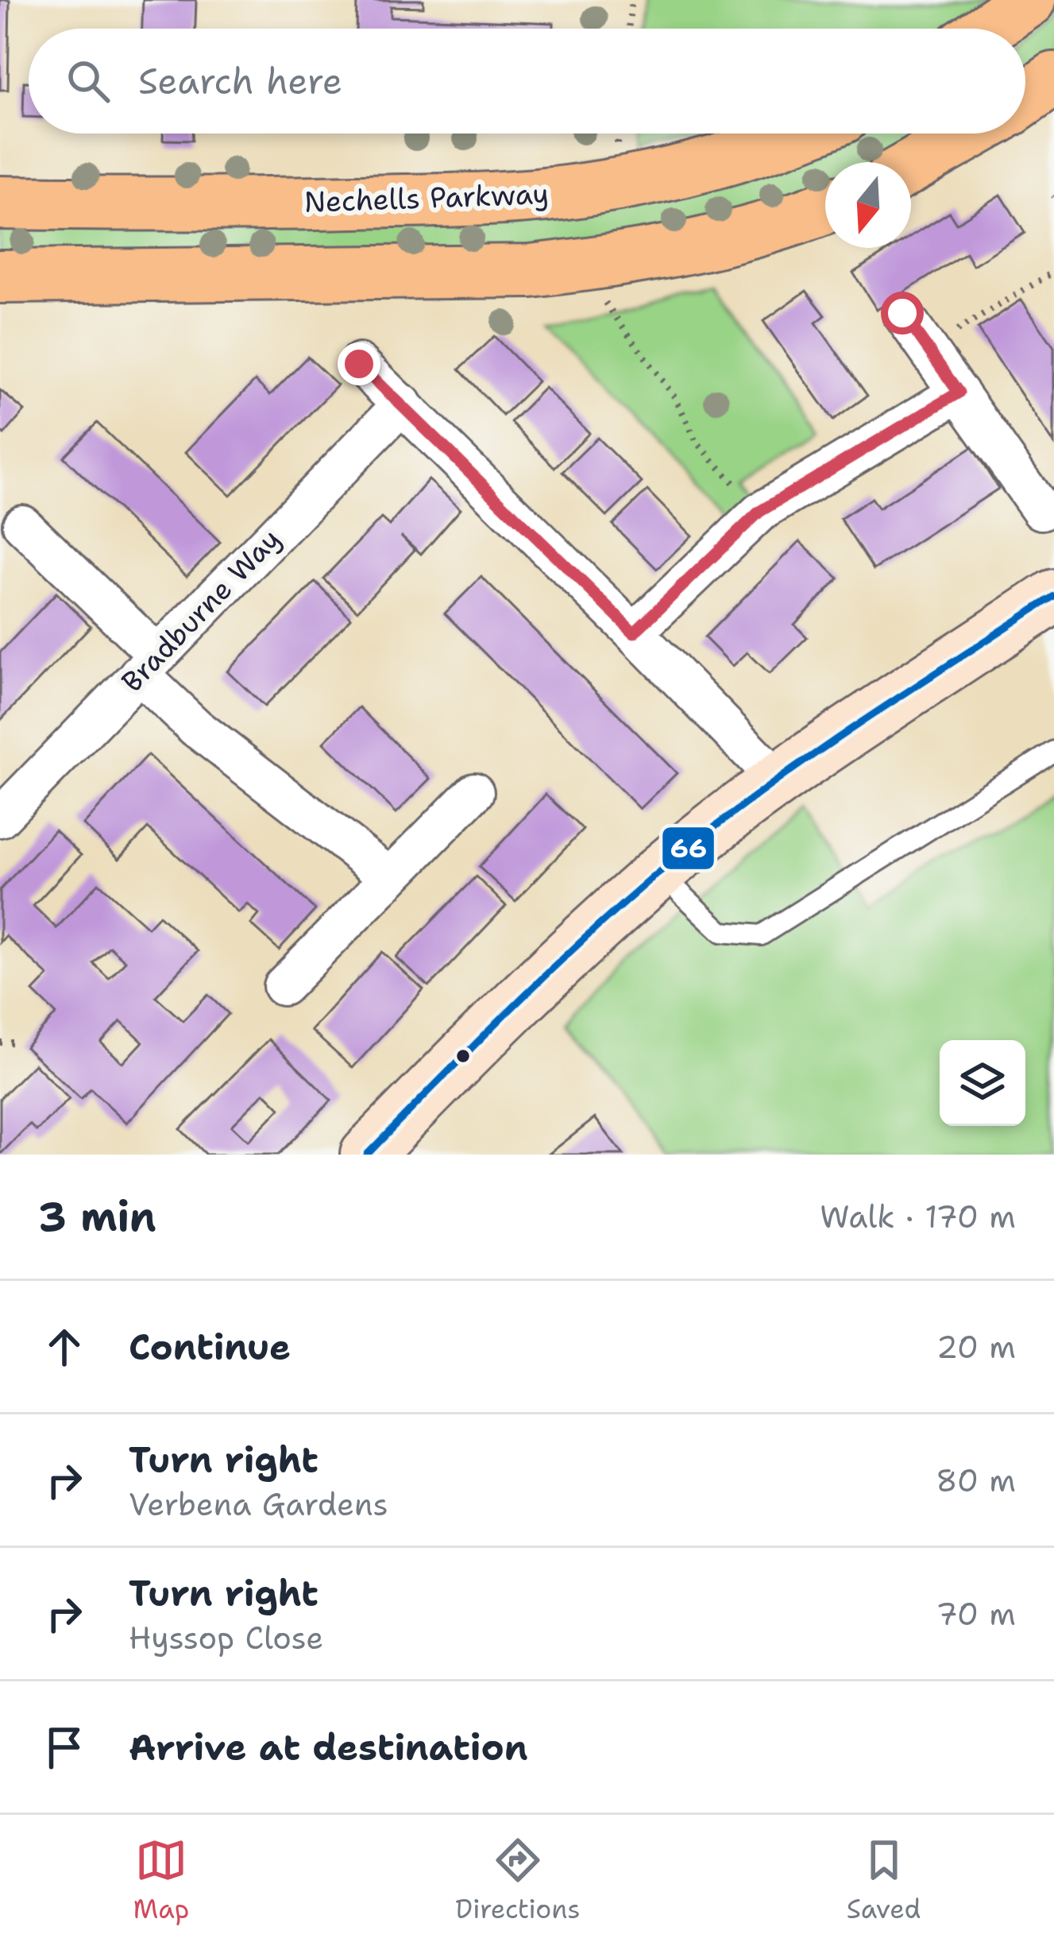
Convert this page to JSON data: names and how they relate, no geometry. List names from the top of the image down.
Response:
{
  "streets": {
    "main road": ["Nechells Parkway"],
    "street": ["Bradburne Way"]
  },
  "lines": ["transit line 66"],
  "north": "bottom",
  "page": {
    "search": "Search here",
    "heading": ["3 min", "Walk · 170 m"],
    "list": [
      ["Continue", "20 m"],
      ["Turn right", "Verbena Gardens", "80 m"],
      ["Turn right", "Hyssop Close", "70 m"],
      "Arrive at destination"
    ],
    "nav": ["Map", "Directions", "Saved"]
  }
}
